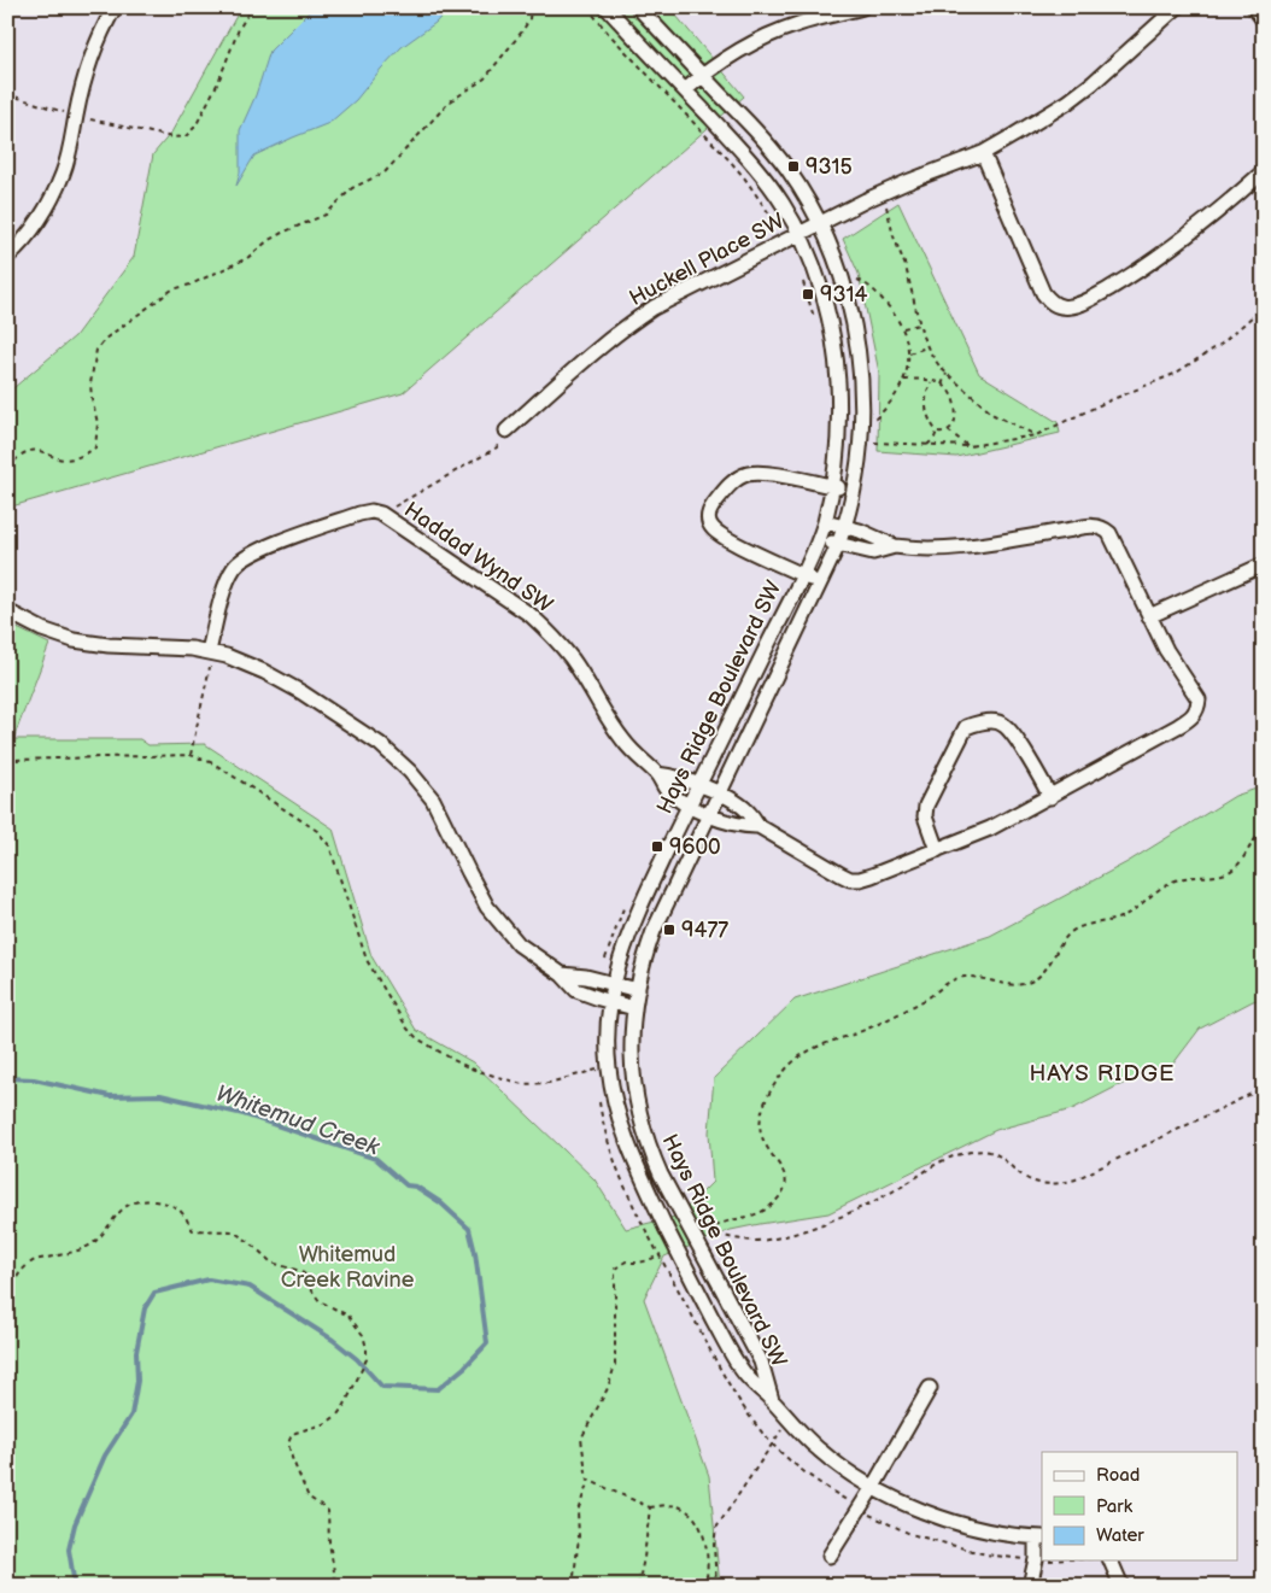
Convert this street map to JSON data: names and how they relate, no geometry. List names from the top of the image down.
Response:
{
  "streets": {
    "street": ["Huckell Place SW", "Haddad Wynd SW", "Hays Ridge Boulevard SW"]
  },
  "crossings": [
    ["Huckell Place SW", "Hays Ridge Boulevard SW"],
    ["Haddad Wynd SW", "Hays Ridge Boulevard SW"]
  ],
  "districts": ["HAYS RIDGE"],
  "water": ["Whitemud Creek"],
  "parks": ["Whitemud Creek Ravine"],
  "places": {
    "transit": [
      "9315",
      "9314",
      "9600",
      "9477"
    ]
  },
  "legend": ["Road", "Park", "Water"]
}
